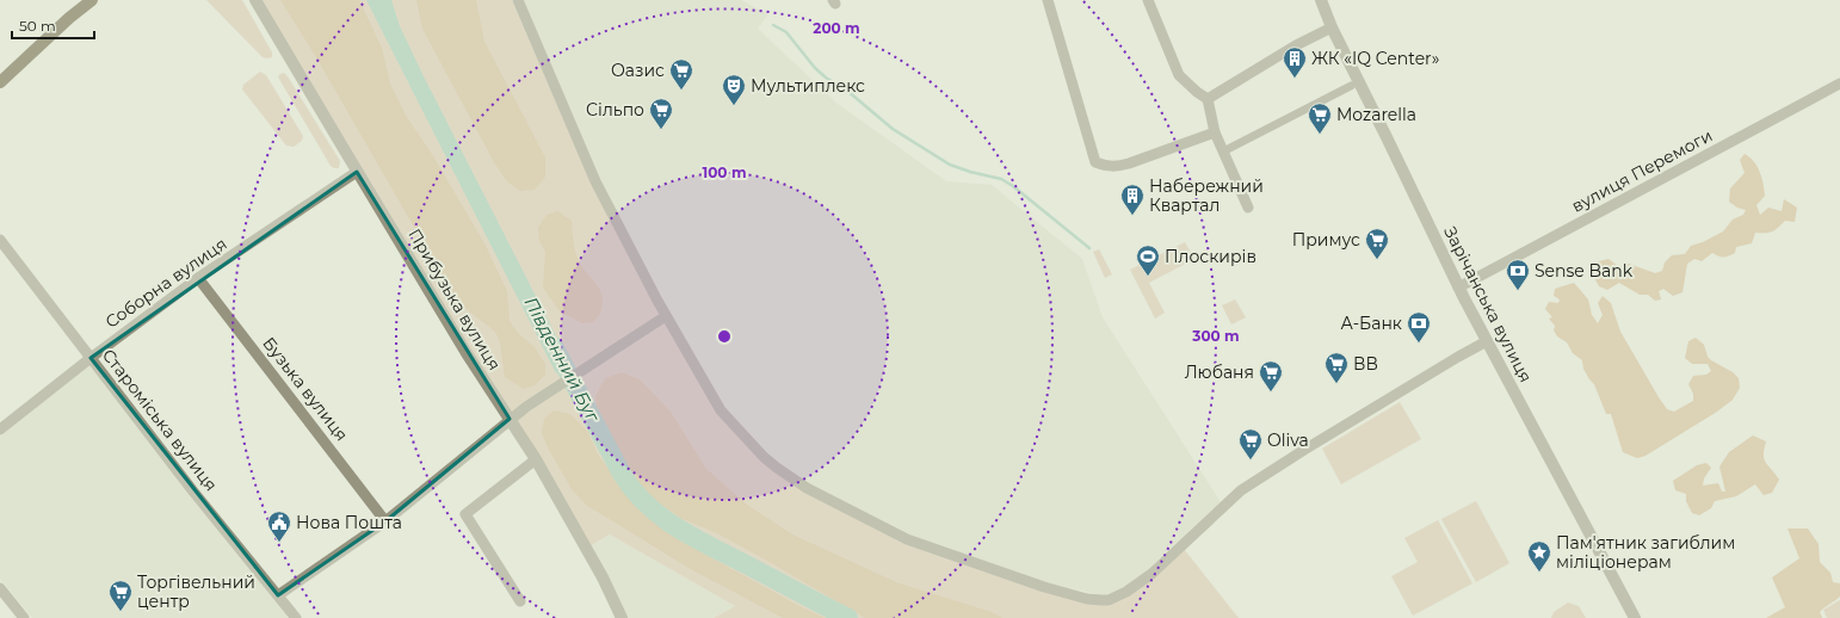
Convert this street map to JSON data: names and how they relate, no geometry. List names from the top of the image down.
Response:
{
  "streets": {
    "street": [
      "вулиця Перемоги",
      "Соборна вулиця",
      "Прибузька вулиця",
      "Зарічанська вулиця",
      "Бузька вулиця",
      "Староміська вулиця"
    ]
  },
  "crossings": [
    ["вулиця Перемоги", "Зарічанська вулиця"],
    ["Соборна вулиця", "Прибузька вулиця"],
    ["Соборна вулиця", "Бузька вулиця"],
    ["Соборна вулиця", "Староміська вулиця"]
  ],
  "water": ["Південний Буг"],
  "places": {
    "building": ["ЖК «IQ Center»", "Набережний Квартал"],
    "supermarket": [
      "Оазис",
      "Сільпо",
      "Mozarella",
      "Примус",
      "ВВ",
      "Любаня",
      "Oliva",
      "Торгівельний центр"
    ],
    "theatre": ["Мультиплекс"],
    "sports": ["Плоскирів"],
    "bank": ["Sense Bank", "А-Банк"],
    "public building": ["Нова Пошта"],
    "place": ["Пам'ятник загиблим міліціонерам"]
  },
  "scale_bar": "50 m",
  "rings": ["200 m", "100 m", "300 m"]
}
